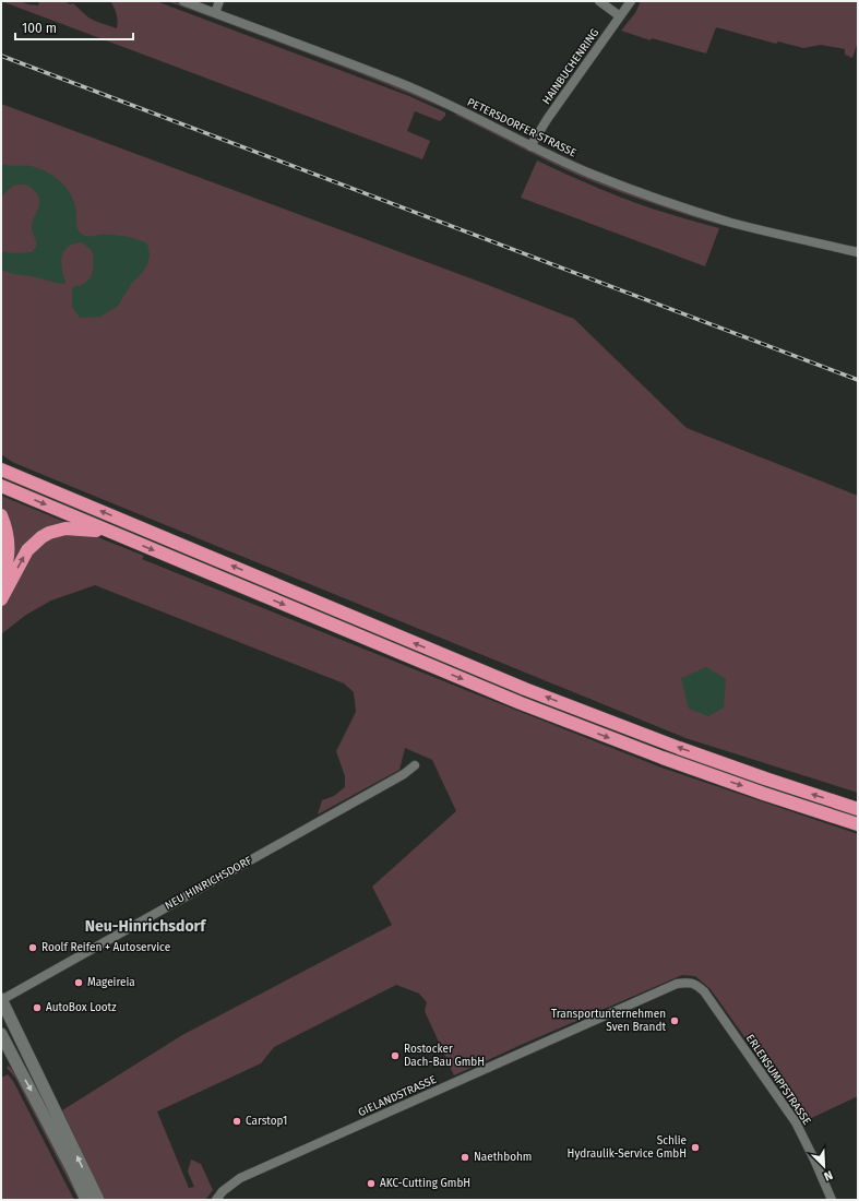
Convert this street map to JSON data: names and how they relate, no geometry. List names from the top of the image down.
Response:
{
  "streets": {
    "main road": ["NEU HINRICHSDORF"],
    "street": [
      "HAINBUCHENRING",
      "PETERSDORFER STRASSE",
      "ERLENSUMPFSTRASSE",
      "GIELANDSTRASSE"
    ]
  },
  "crossings": [
    ["HAINBUCHENRING", "PETERSDORFER STRASSE"],
    ["ERLENSUMPFSTRASSE", "GIELANDSTRASSE"]
  ],
  "districts": ["Neu-Hinrichsdorf"],
  "places": [
    "Roolf Reifen + Autoservice",
    "Mageireia",
    "AutoBox Lootz",
    "Transportunternehmen Sven Brandt",
    "Rostocker Dach-Bau GmbH",
    "Carstop1",
    "Schlie Hydraulik-Service GmbH",
    "Naethbohm",
    "AKC-Cutting GmbH"
  ],
  "scale_bar": "100 m",
  "north": "bottom right"
}
